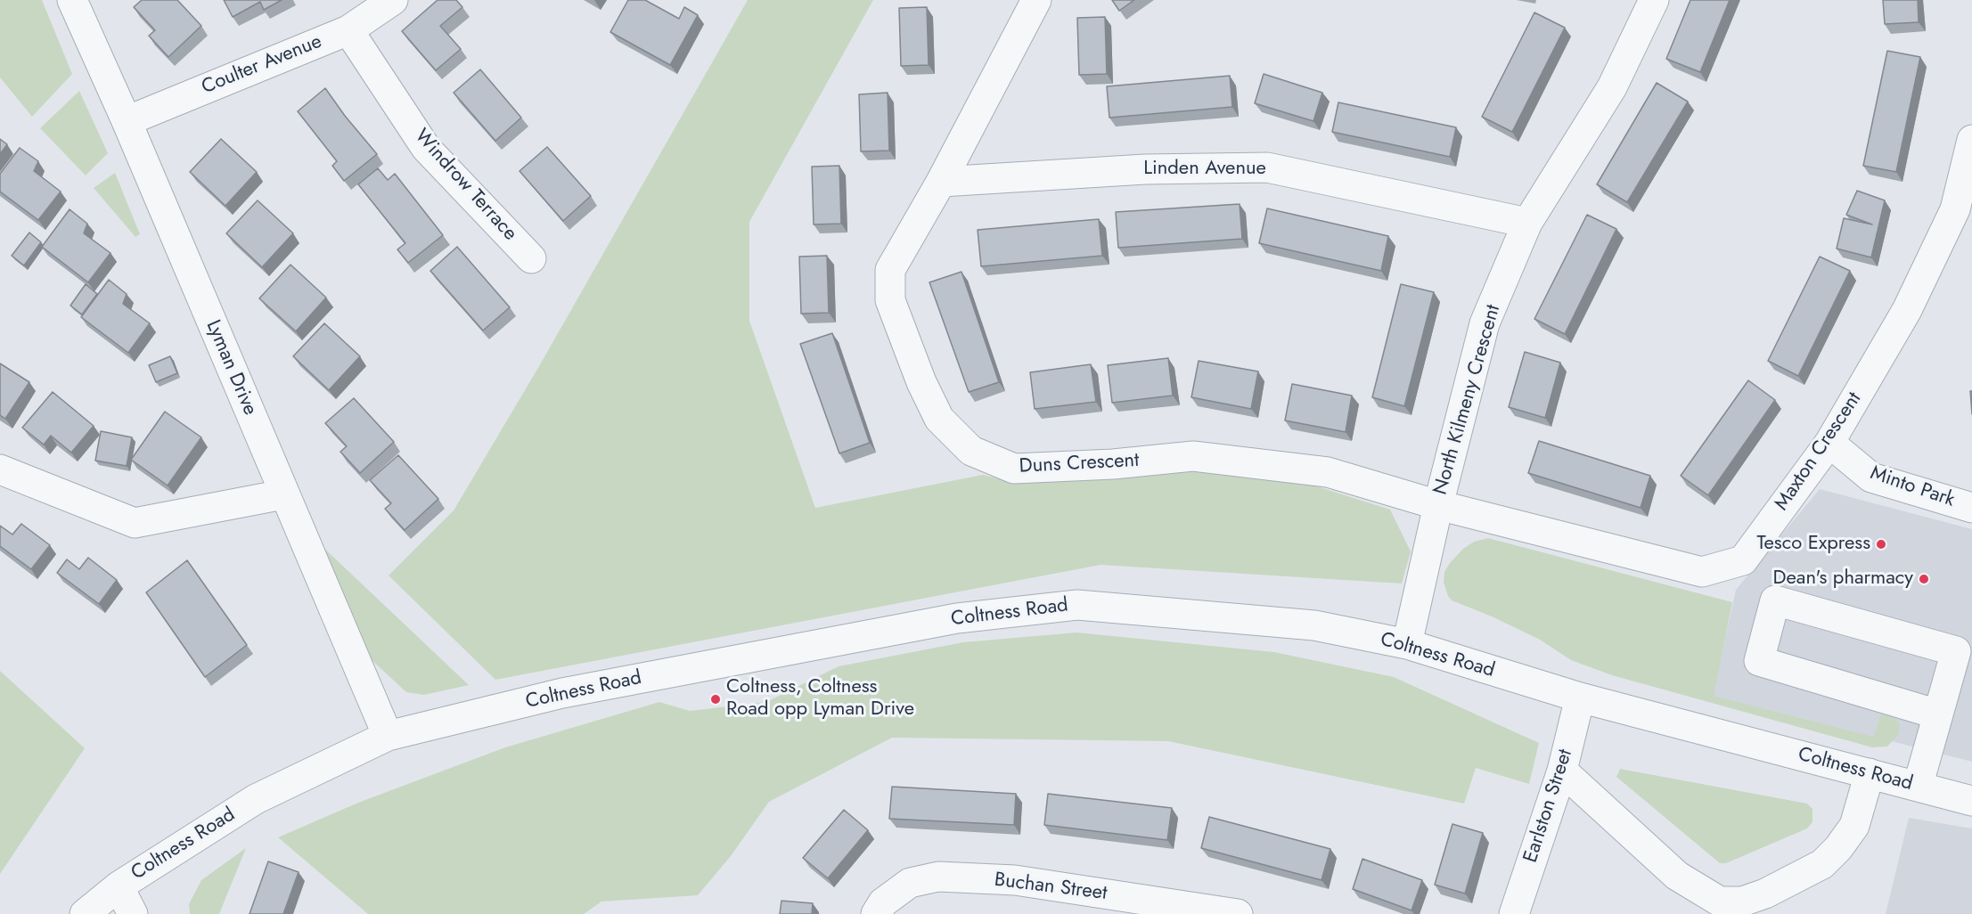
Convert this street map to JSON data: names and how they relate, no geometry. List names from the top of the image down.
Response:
{
  "streets": {
    "street": [
      "Coulter Avenue",
      "Linden Avenue",
      "Windrow Terrace",
      "Lyman Drive",
      "North Kilmeny Crescent",
      "Maxton Crescent",
      "Duns Crescent",
      "Minto Park",
      "Coltness Road",
      "Earlston Street",
      "Buchan Street"
    ]
  },
  "crossings": [
    ["Coulter Avenue", "Windrow Terrace"],
    ["Coulter Avenue", "Lyman Drive"],
    ["Linden Avenue", "North Kilmeny Crescent"],
    ["Linden Avenue", "Duns Crescent"],
    ["Lyman Drive", "Coltness Road"],
    ["North Kilmeny Crescent", "Maxton Crescent"],
    ["North Kilmeny Crescent", "Duns Crescent"],
    ["North Kilmeny Crescent", "Coltness Road"],
    ["Maxton Crescent", "Duns Crescent"],
    ["Maxton Crescent", "Minto Park"],
    ["Coltness Road", "Earlston Street"]
  ],
  "places": ["Tesco Express", "Dean's pharmacy", "Coltness, Coltness Road opp Lyman Drive"]
}
